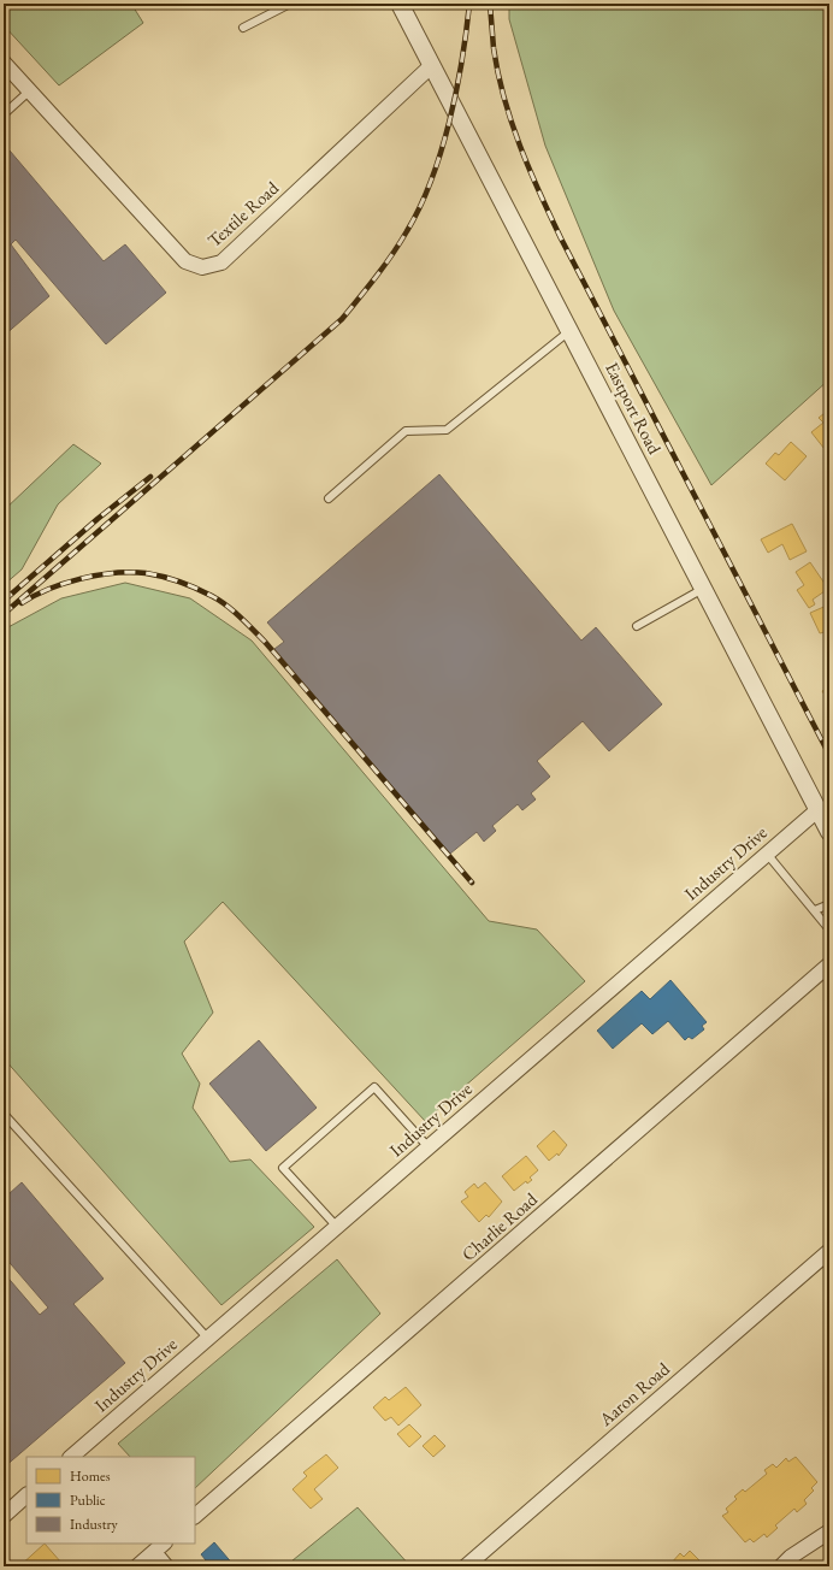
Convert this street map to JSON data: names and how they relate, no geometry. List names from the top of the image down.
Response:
{
  "streets": {
    "street": [
      "Textile Road",
      "Eastport Road",
      "Industry Drive",
      "Charlie Road",
      "Aaron Road"
    ]
  },
  "crossings": [
    ["Textile Road", "Eastport Road"],
    ["Eastport Road", "Industry Drive"]
  ],
  "legend": ["Homes", "Public", "Industry"]
}
